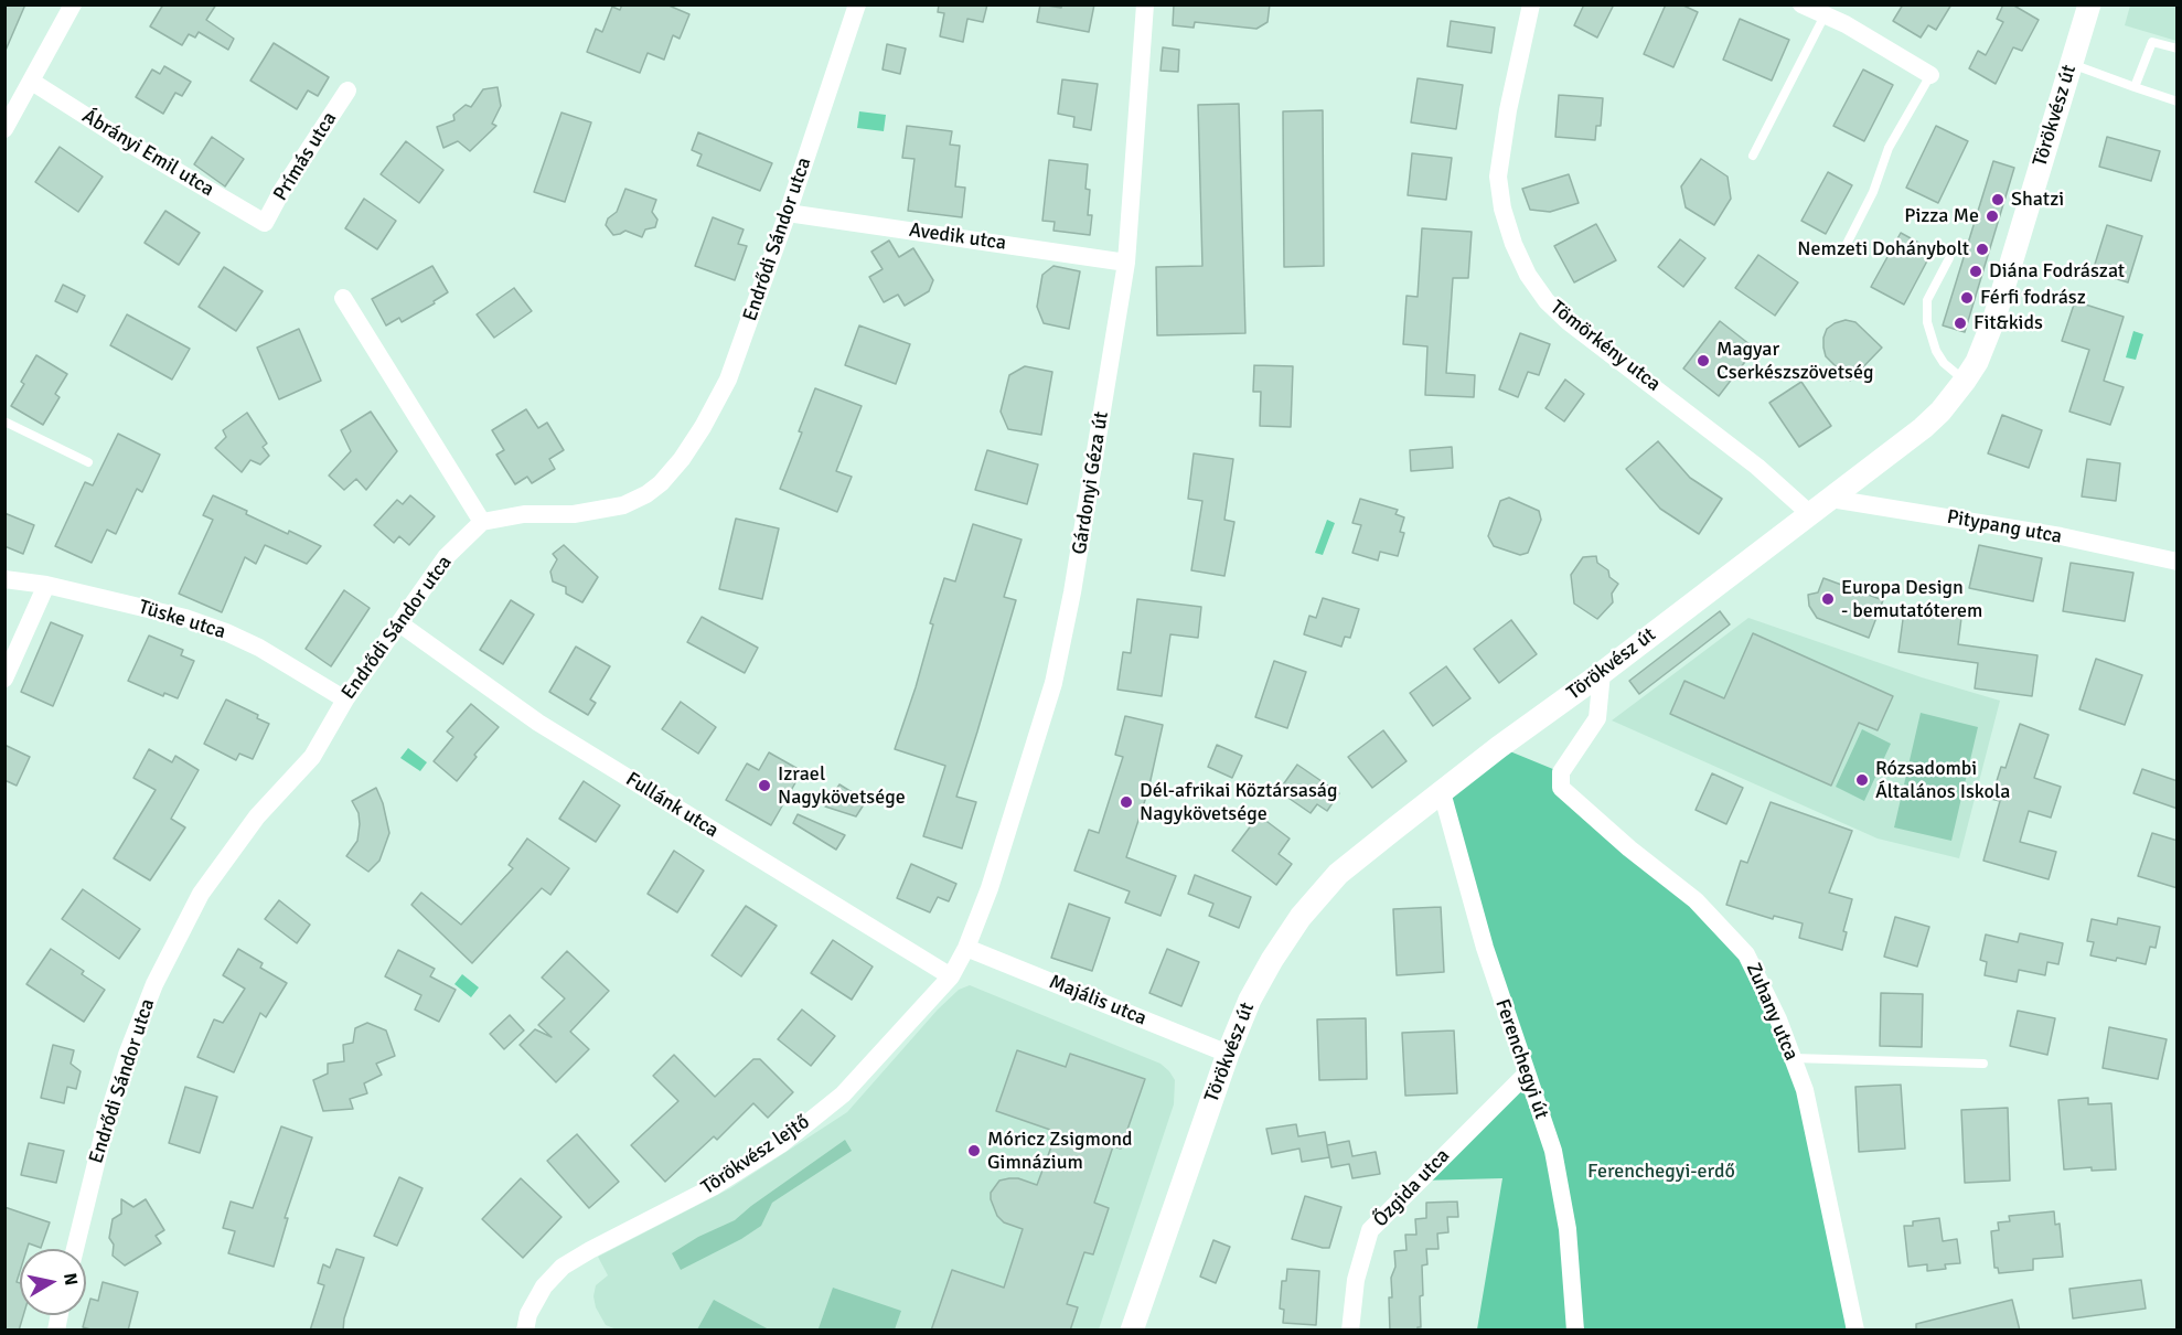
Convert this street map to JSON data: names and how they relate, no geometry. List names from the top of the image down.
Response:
{
  "streets": {
    "street": [
      "Törökvész út",
      "Ábrányi Emil utca",
      "Prímás utca",
      "Avedik utca",
      "Endrődi Sándor utca",
      "Tömörkény utca",
      "Gárdonyi Géza út",
      "Pitypang utca",
      "Tüske utca",
      "Fullánk utca",
      "Majális utca",
      "Zuhany utca",
      "Ferenchegyi út",
      "Törökvész lejtő",
      "Őzgida utca"
    ]
  },
  "crossings": [
    ["Törökvész út", "Tömörkény utca"],
    ["Törökvész út", "Pitypang utca"],
    ["Törökvész út", "Majális utca"],
    ["Törökvész út", "Zuhany utca"],
    ["Törökvész út", "Ferenchegyi út"],
    ["Ábrányi Emil utca", "Prímás utca"],
    ["Avedik utca", "Endrődi Sándor utca"],
    ["Avedik utca", "Gárdonyi Géza út"],
    ["Endrődi Sándor utca", "Tüske utca"],
    ["Endrődi Sándor utca", "Fullánk utca"],
    ["Gárdonyi Géza út", "Majális utca"],
    ["Gárdonyi Géza út", "Törökvész lejtő"],
    ["Fullánk utca", "Törökvész lejtő"],
    ["Majális utca", "Törökvész lejtő"],
    ["Ferenchegyi út", "Őzgida utca"]
  ],
  "parks": ["Ferenchegyi-erdő"],
  "places": [
    "Shatzi",
    "Pizza Me",
    "Nemzeti Dohánybolt",
    "Diána Fodrászat",
    "Férfi fodrász",
    "Fit&kids",
    "Magyar Cserkészszövetség",
    "Europa Design - bemutatóterem",
    "Rózsadombi Általános Iskola",
    "Izrael Nagykövetsége",
    "Dél-afrikai Köztársaság Nagykövetsége",
    "Móricz Zsigmond Gimnázium"
  ],
  "north": "right"
}
